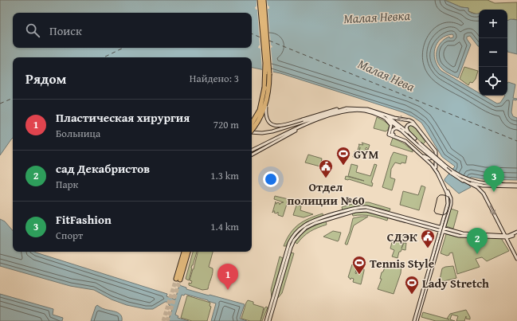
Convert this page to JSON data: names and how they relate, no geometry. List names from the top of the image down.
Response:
{
  "water": ["Малая Невка", "Малая Нева"],
  "places": {
    "sports": ["GYM", "Tennis Style", "Lady Stretch"],
    "public building": ["Отдел полиции №60", "СДЭК"]
  },
  "page": {
    "map_buttons": ["+", "−"],
    "search": "Поиск",
    "heading": ["Рядом", "Найдено: 3"],
    "list": [
      {
        "mark": "1",
        "name": "Пластическая хирургия",
        "note": "Больница",
        "value": "720 m"
      },
      {
        "mark": "2",
        "name": "сад Декабристов",
        "note": "Парк",
        "value": "1.3 km"
      },
      {
        "mark": "3",
        "name": "FitFashion",
        "note": "Спорт",
        "value": "1.4 km"
      }
    ],
    "pins": ["3", "2", "1"]
  }
}
